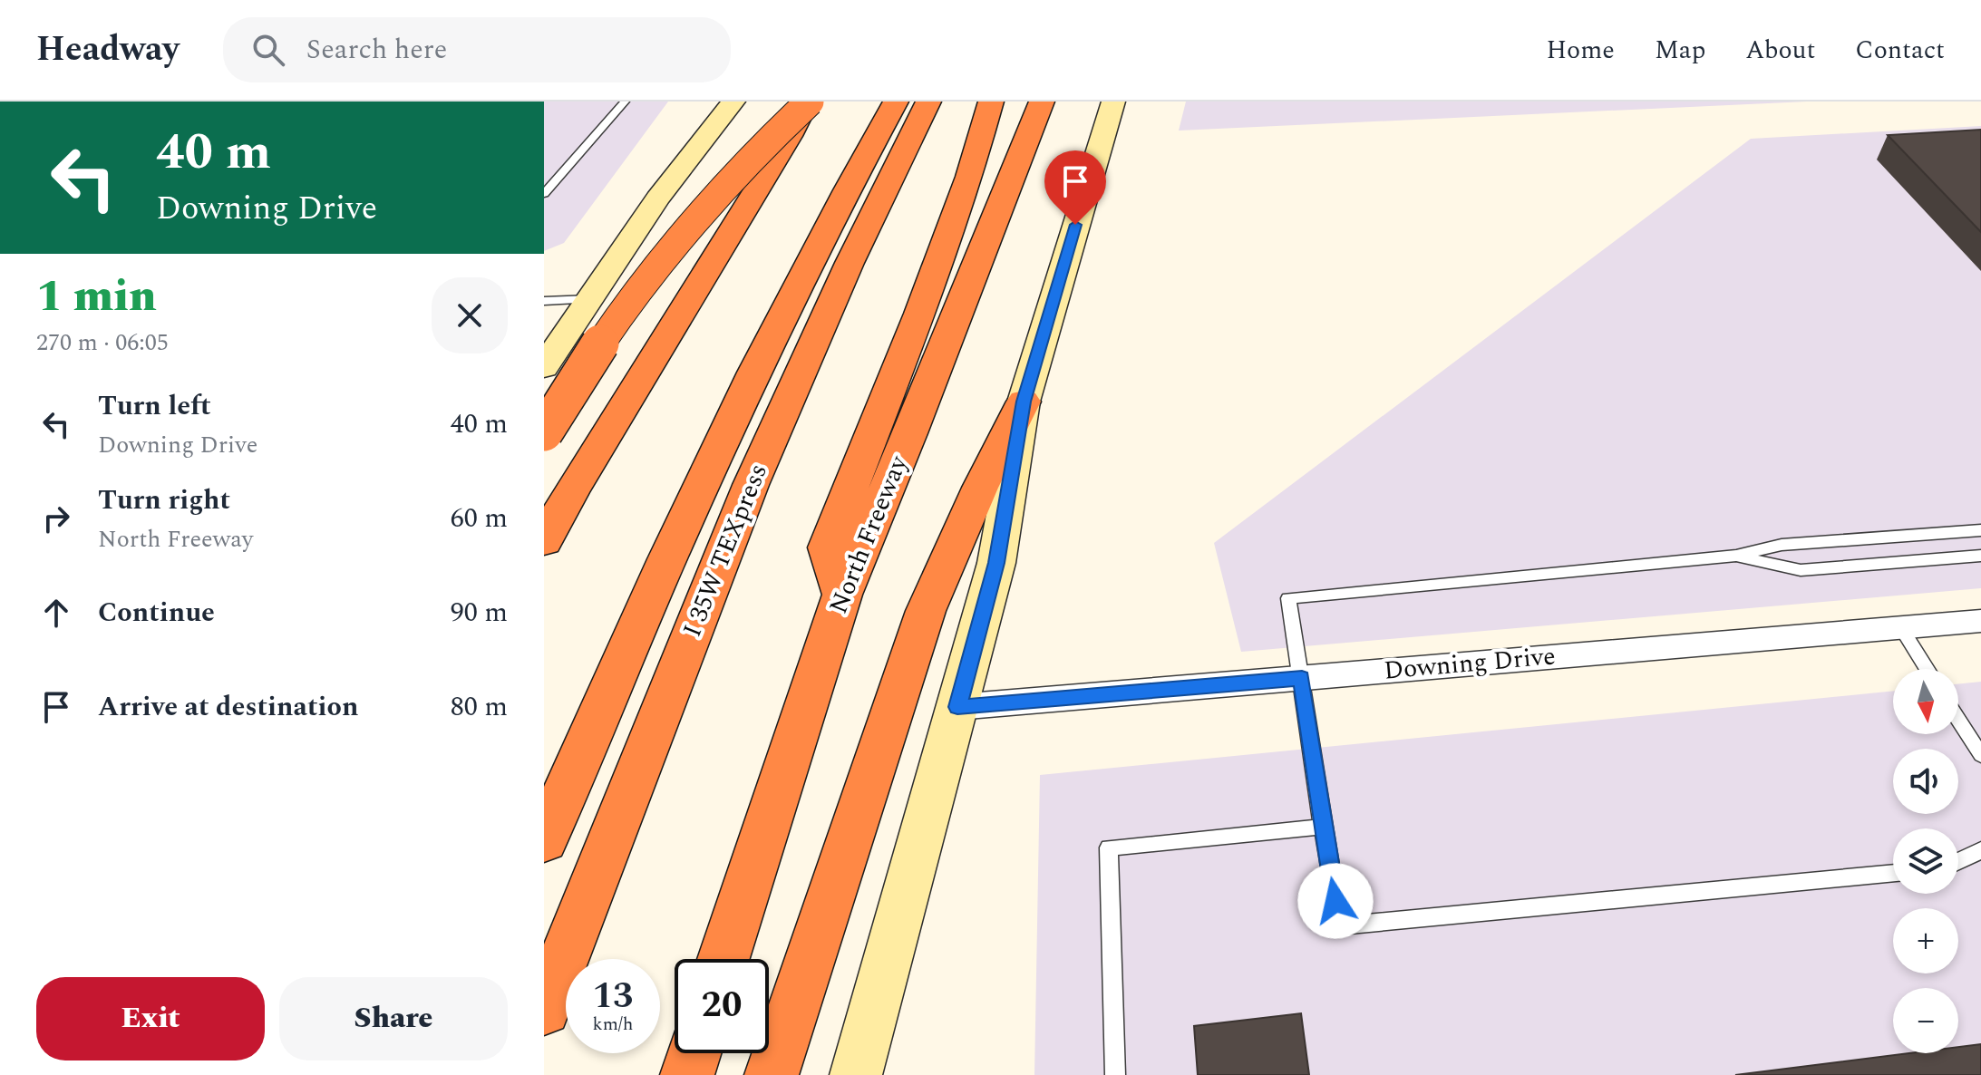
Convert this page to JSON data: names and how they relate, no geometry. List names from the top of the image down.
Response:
{
  "streets": {
    "highway": ["North Freeway", "I 35W TEXpress"],
    "street": ["Downing Drive"]
  },
  "north": "bottom",
  "page": {
    "header": "Headway",
    "search": "Search here",
    "nav": [
      "Home",
      "Map",
      "About",
      "Contact"
    ],
    "turn": ["40 m", "Downing Drive"],
    "heading": ["1 min", "270 m · 06:05"],
    "list": [
      {
        "name": "Turn left",
        "note": "Downing Drive",
        "value": "40 m"
      },
      {
        "name": "Turn right",
        "note": "North Freeway",
        "value": "60 m"
      },
      {
        "name": "Continue",
        "value": "90 m"
      },
      {
        "name": "Arrive at destination",
        "value": "80 m"
      }
    ],
    "map_buttons": ["+", "−"],
    "speed": "13 km/h",
    "limit": "20",
    "buttons": ["Exit", "Share"]
  }
}
